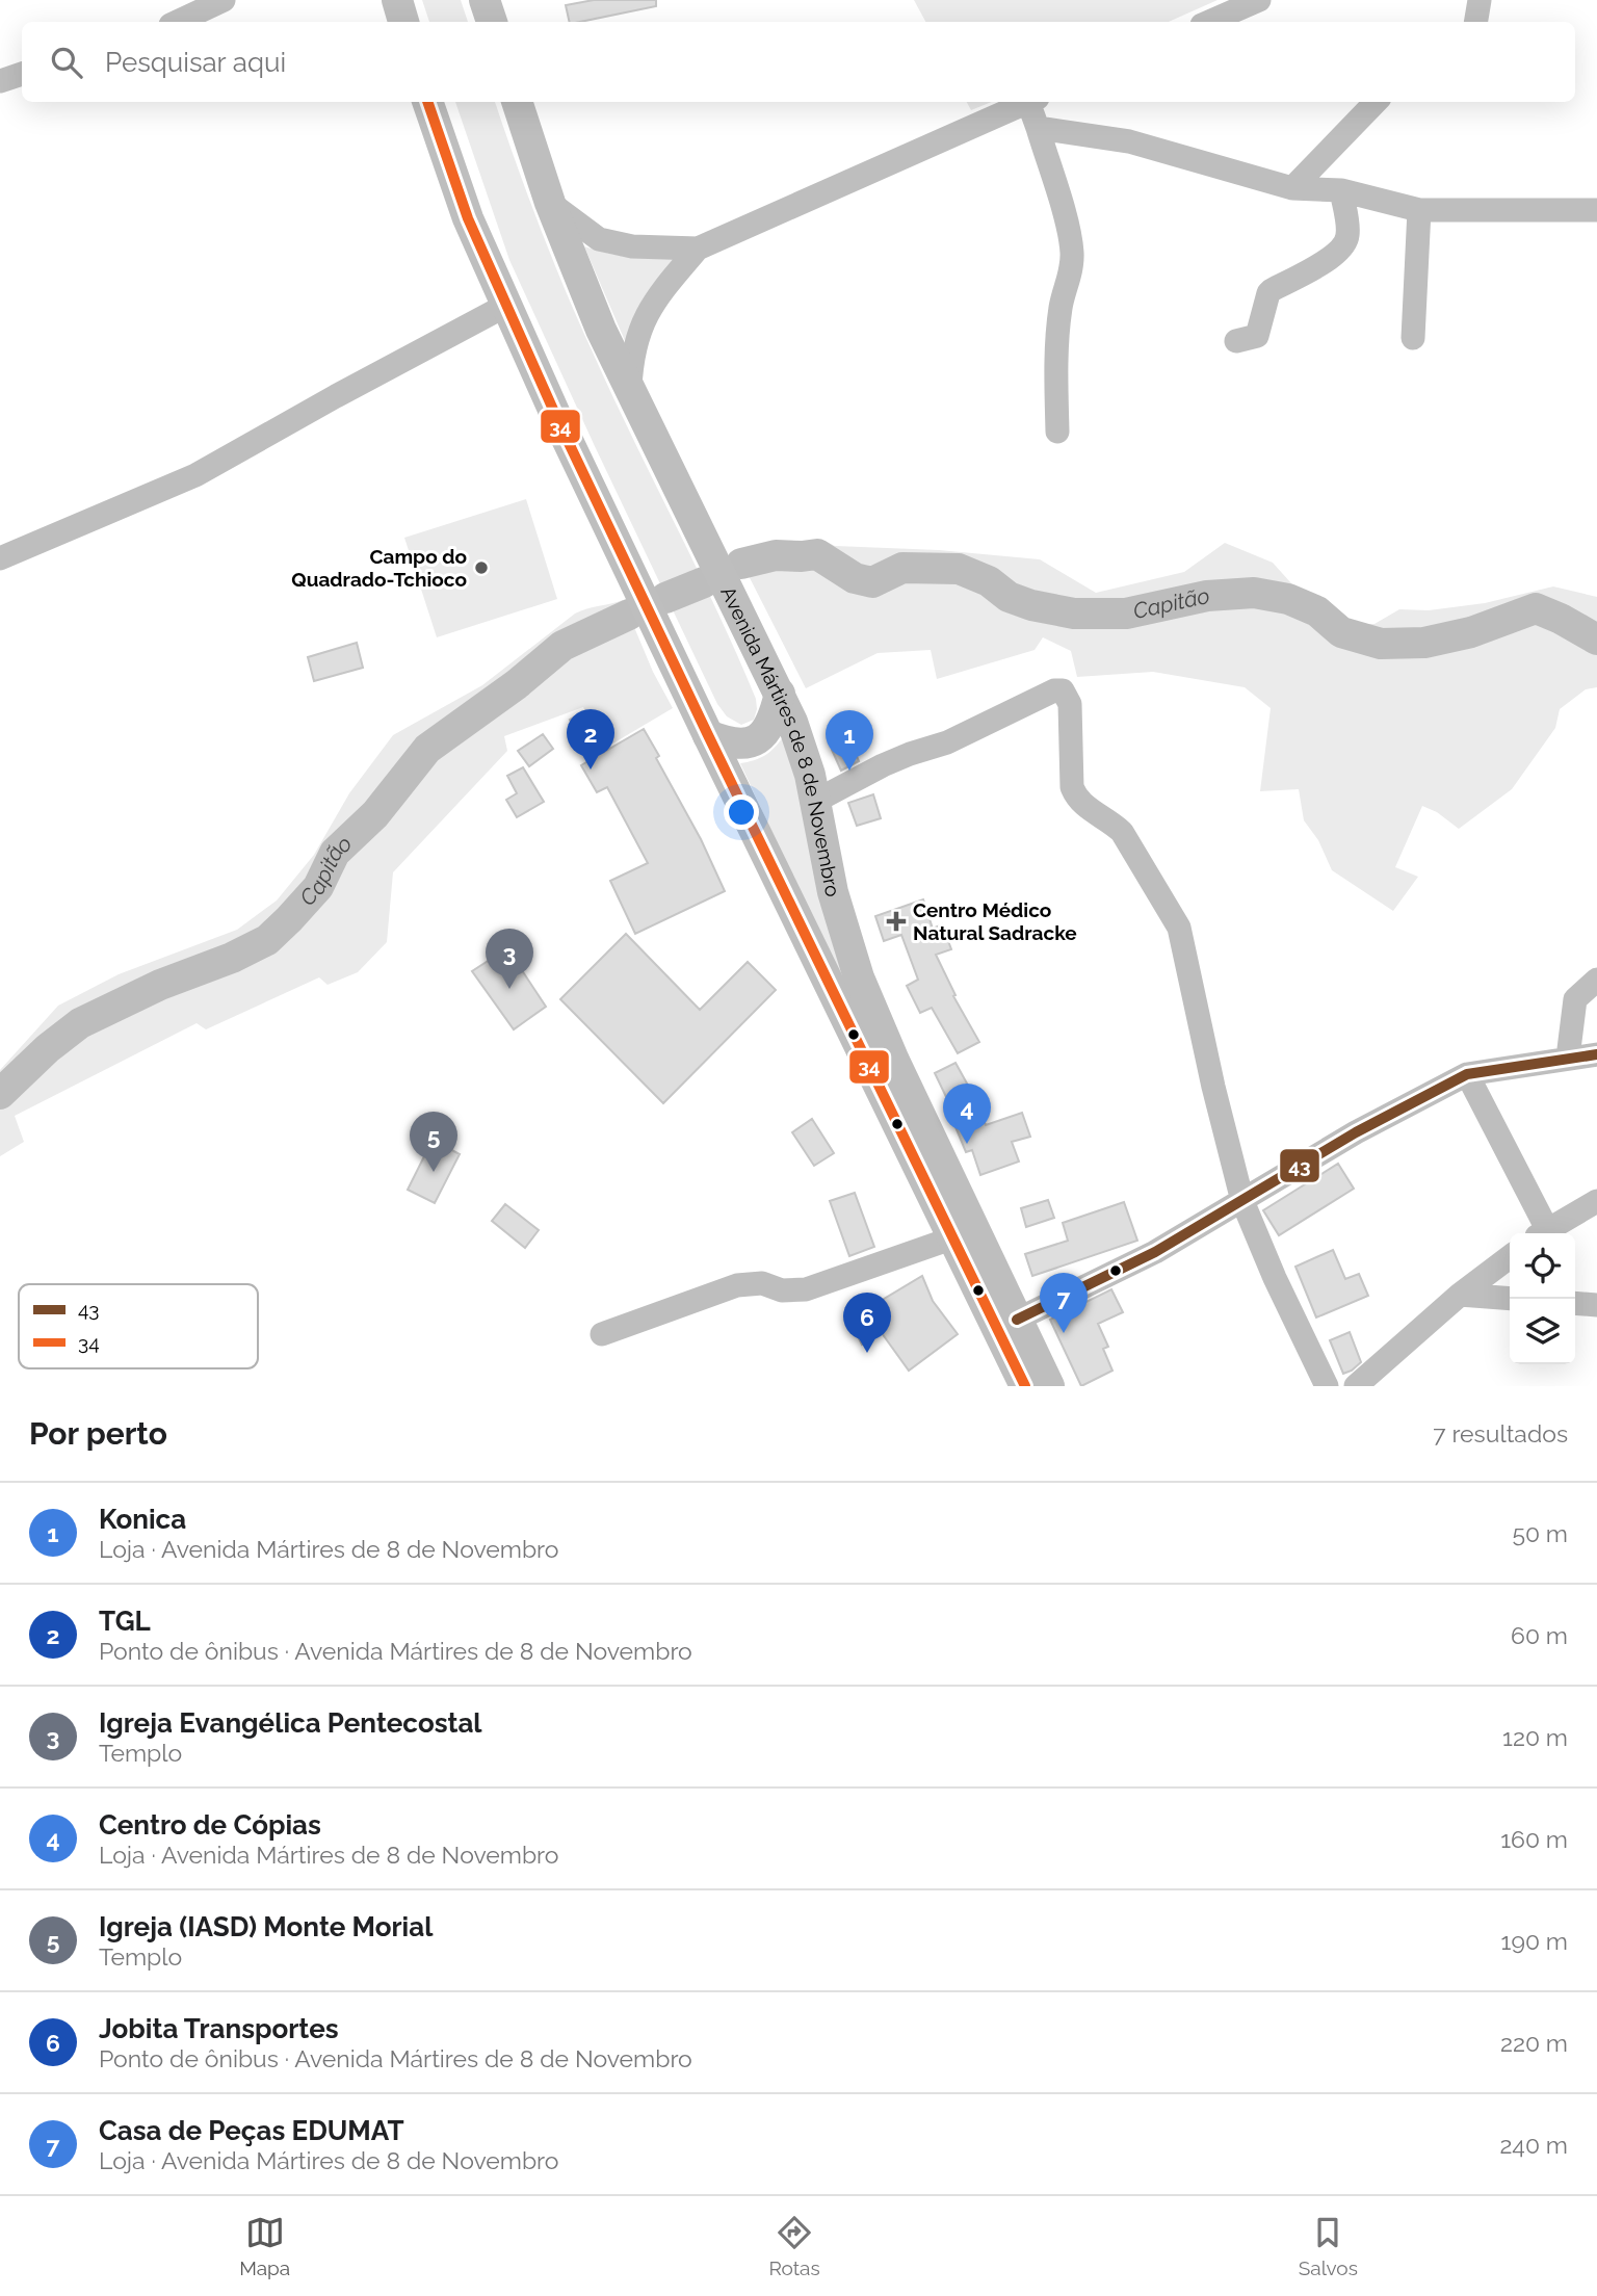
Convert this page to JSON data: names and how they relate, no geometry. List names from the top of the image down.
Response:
{
  "streets": {
    "main road": ["Avenida Mártires de 8 de Novembro"]
  },
  "water": ["Capitão"],
  "places": {
    "other": ["Campo do Quadrado-Tchioco"],
    "health": ["Centro Médico Natural Sadracke"]
  },
  "lines": ["transit line 34", "transit line 43"],
  "legend": ["43", "34"],
  "page": {
    "search": "Pesquisar aqui",
    "pins": [
      "2",
      "1",
      "3",
      "4",
      "5",
      "7",
      "6"
    ],
    "heading": ["Por perto", "7 resultados"],
    "list": [
      {
        "mark": "1",
        "name": "Konica",
        "note": "Loja · Avenida Mártires de 8 de Novembro",
        "value": "50 m"
      },
      {
        "mark": "2",
        "name": "TGL",
        "note": "Ponto de ônibus · Avenida Mártires de 8 de Novembro",
        "value": "60 m"
      },
      {
        "mark": "3",
        "name": "Igreja Evangélica Pentecostal",
        "note": "Templo",
        "value": "120 m"
      },
      {
        "mark": "4",
        "name": "Centro de Cópias",
        "note": "Loja · Avenida Mártires de 8 de Novembro",
        "value": "160 m"
      },
      {
        "mark": "5",
        "name": "Igreja (IASD) Monte Morial",
        "note": "Templo",
        "value": "190 m"
      },
      {
        "mark": "6",
        "name": "Jobita Transportes",
        "note": "Ponto de ônibus · Avenida Mártires de 8 de Novembro",
        "value": "220 m"
      },
      {
        "mark": "7",
        "name": "Casa de Peças EDUMAT",
        "note": "Loja · Avenida Mártires de 8 de Novembro",
        "value": "240 m"
      }
    ],
    "nav": ["Mapa", "Rotas", "Salvos"]
  }
}
